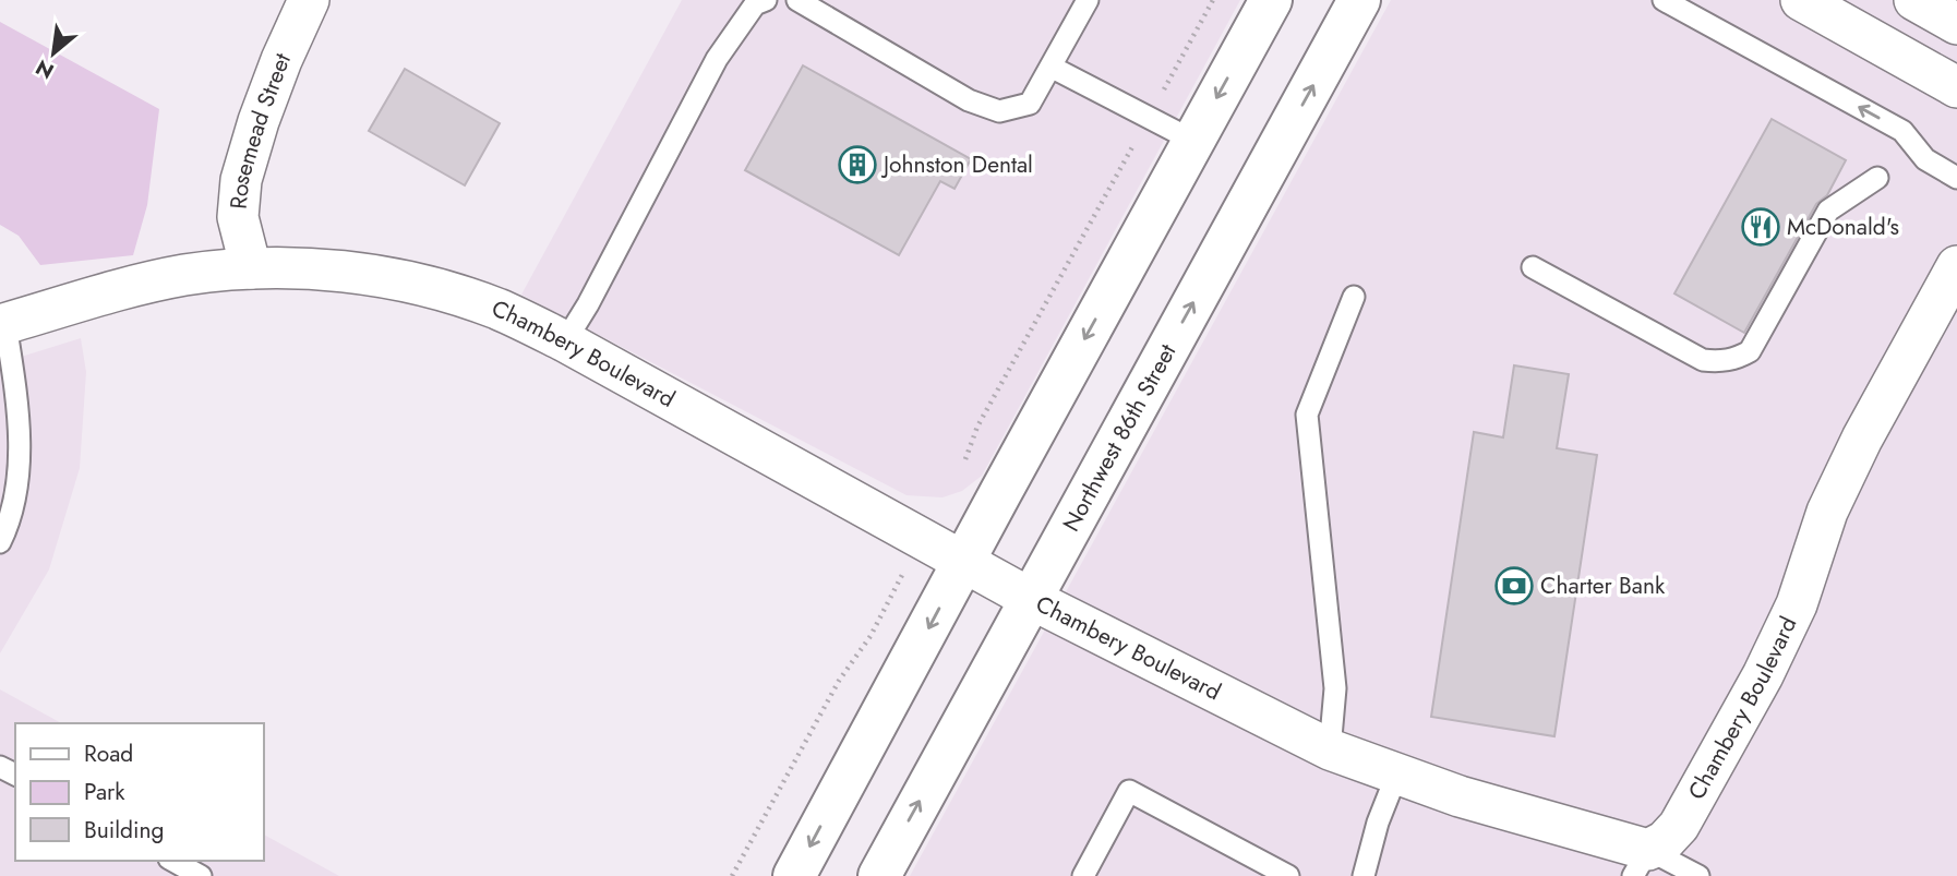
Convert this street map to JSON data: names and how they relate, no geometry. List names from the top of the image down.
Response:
{
  "streets": {
    "main road": ["Northwest 86th Street"],
    "street": ["Rosemead Street", "Chambery Boulevard"]
  },
  "crossings": [
    ["Rosemead Street", "Chambery Boulevard"],
    ["Chambery Boulevard", "Northwest 86th Street"]
  ],
  "places": {
    "building": ["Johnston Dental"],
    "restaurant": ["McDonald's"],
    "bank": ["Charter Bank"]
  },
  "legend": ["Road", "Park", "Building"],
  "north": "bottom left"
}
